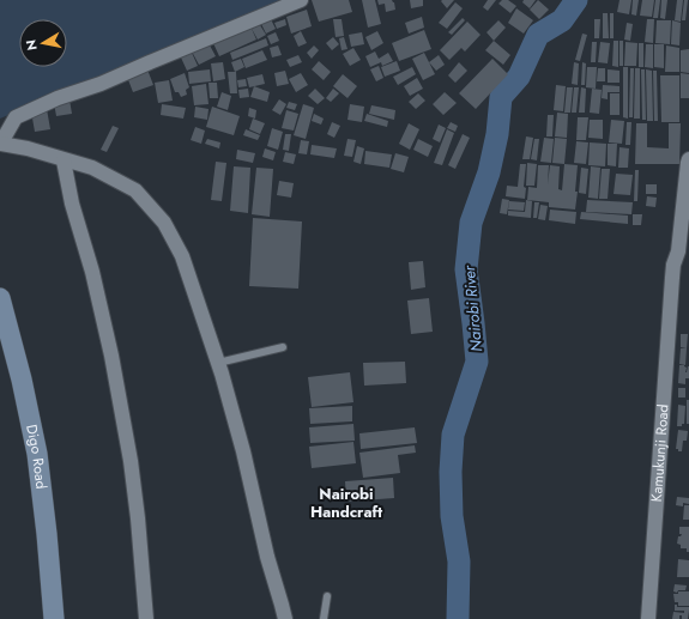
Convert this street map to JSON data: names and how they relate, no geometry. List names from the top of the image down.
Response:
{
  "streets": {
    "main road": ["Digo Road"],
    "street": ["Kamukunji Road"]
  },
  "districts": ["Nairobi Handcraft"],
  "water": ["Nairobi River"],
  "north": "left"
}
